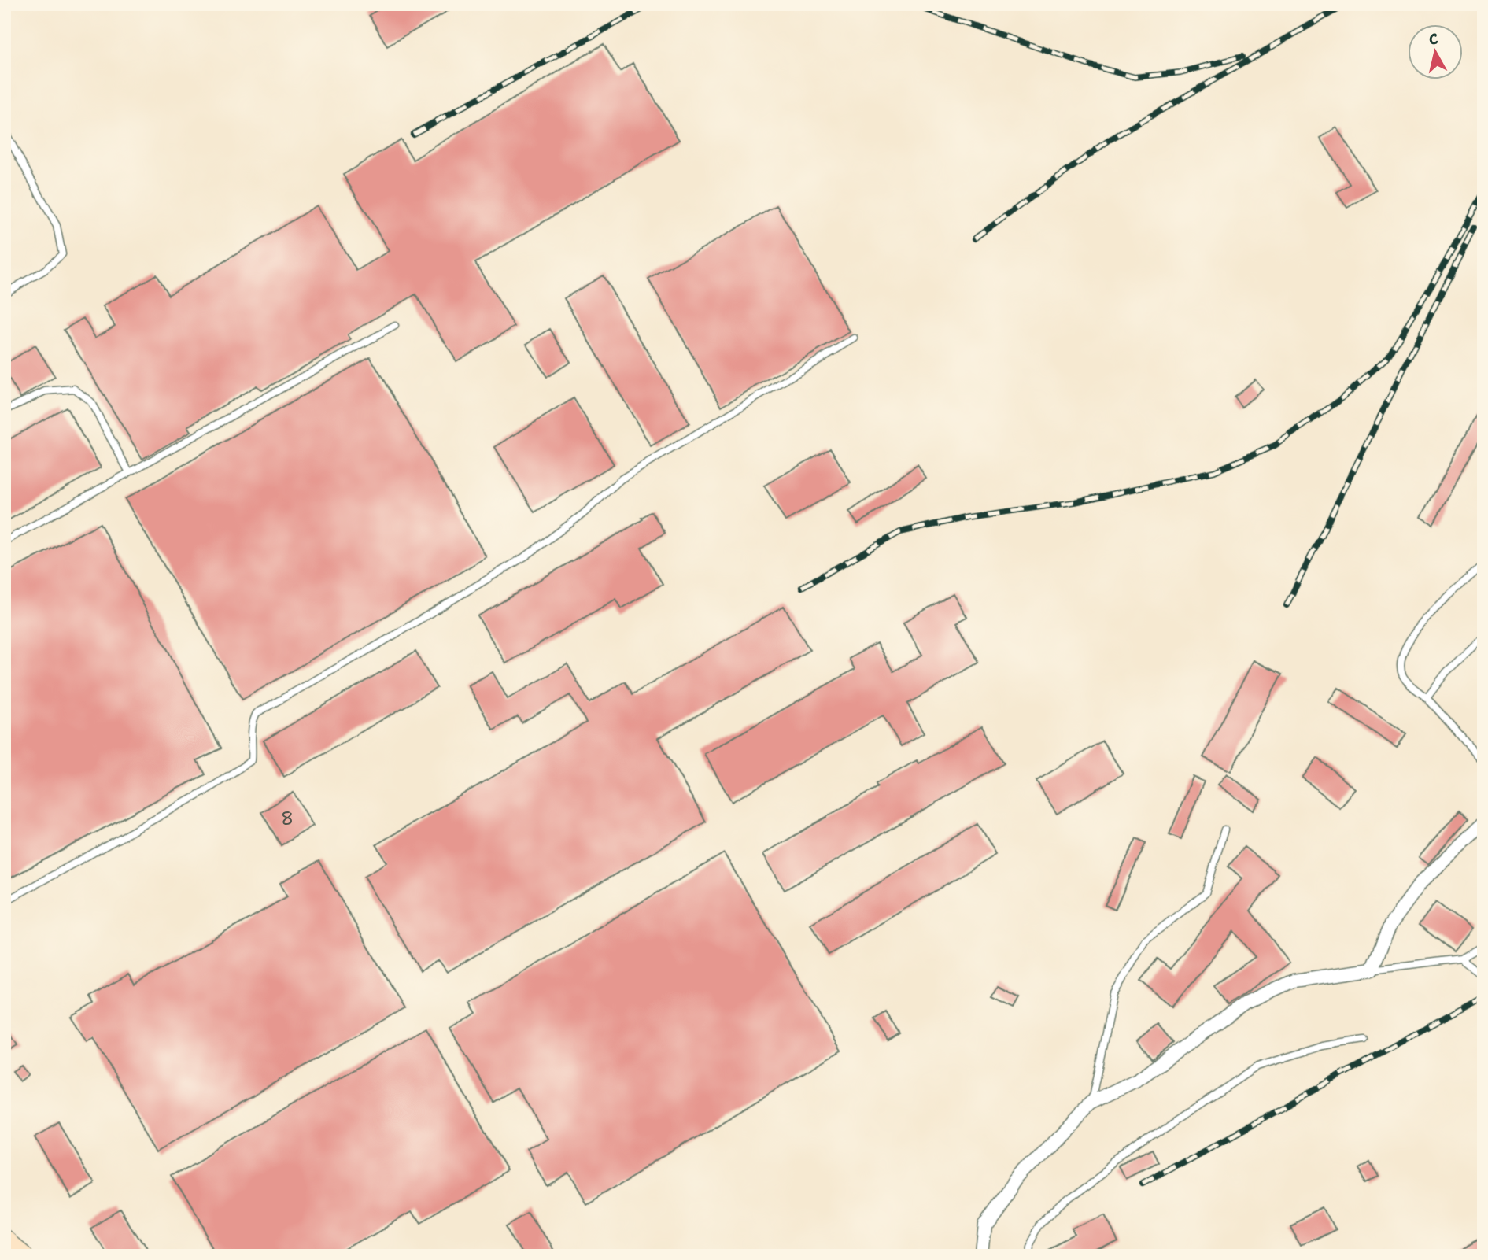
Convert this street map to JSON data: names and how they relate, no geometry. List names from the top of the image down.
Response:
{
  "house_numbers": ["8"],
  "north": "top"
}
